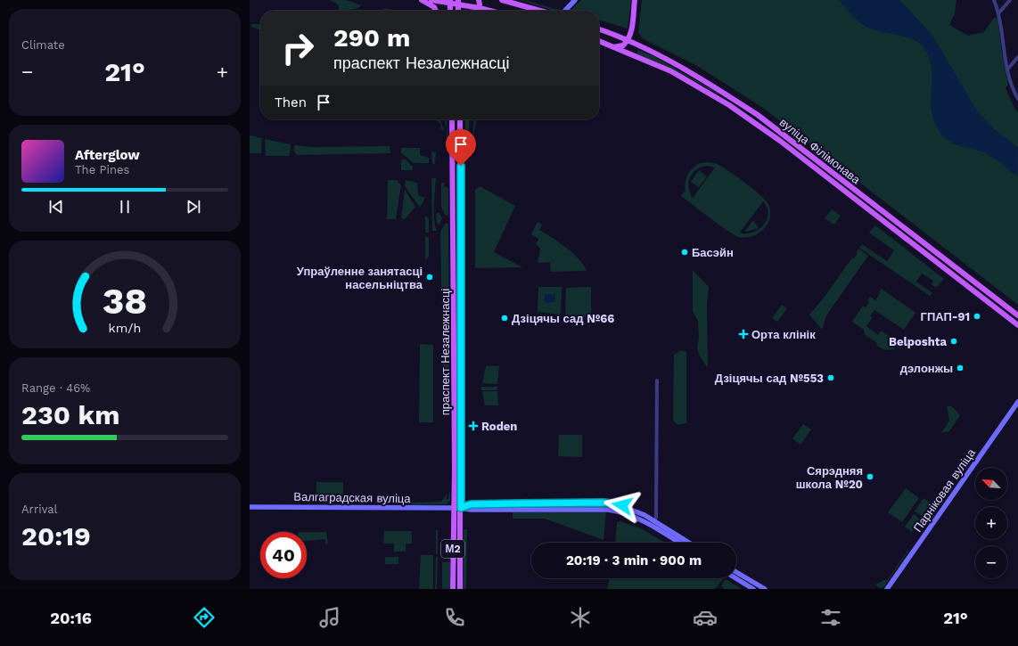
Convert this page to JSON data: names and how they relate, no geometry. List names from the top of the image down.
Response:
{
  "streets": {
    "main road": ["вуліца Філімонава", "праспект Незалежнасці", "М2"],
    "street": ["Парніковая вуліца", "Валгаградская вуліца"]
  },
  "crossings": [
    ["праспект Незалежнасці", "Валгаградская вуліца"]
  ],
  "places": {
    "other": [
      "Басэйн",
      "Упраўленне занятасці насельніцтва",
      "ГПАП-91",
      "Дзіцячы сад №66",
      "Belposhta",
      "дэлонжы",
      "Дзіцячы сад №553",
      "Сярэдняя школа №20"
    ],
    "health": ["Орта клінік", "Roden"]
  },
  "north": "top left",
  "page": {
    "tile": [
      "Climate",
      ["Range · 46%", "230 km"],
      ["Arrival", "20:19"]
    ],
    "turn": ["290 m", "праспект Незалежнасці"],
    "heat": ["−", "21°", "+"],
    "then": "Then",
    "song": ["Afterglow", "The Pines"],
    "map_buttons": ["+", "−"],
    "limit": "40",
    "trip": "20:19 · 3 min · 900 m",
    "tabs": ["20:16", "21°"],
    "gauge": ["38", "km/h"]
  }
}
